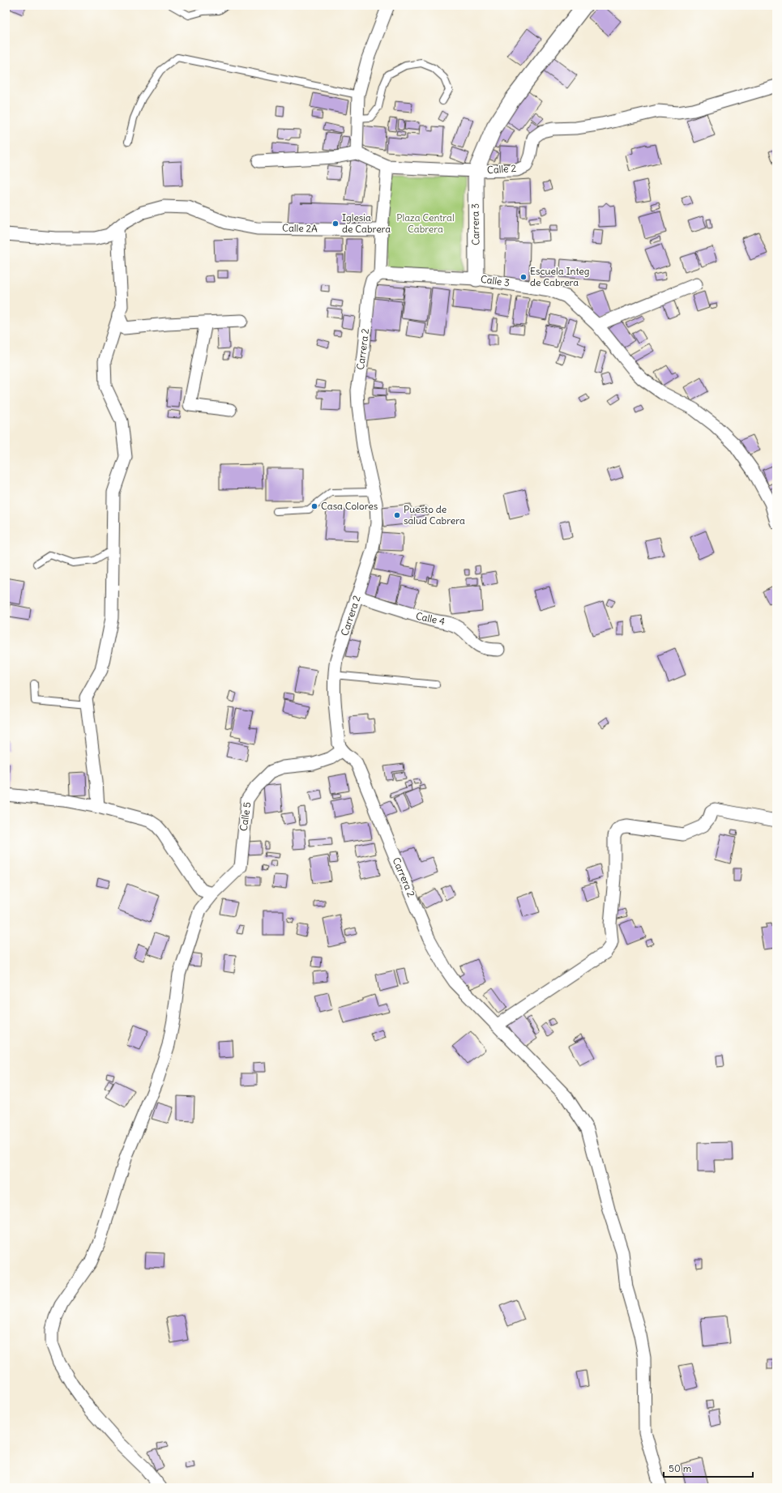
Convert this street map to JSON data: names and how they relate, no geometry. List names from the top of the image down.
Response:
{
  "streets": {
    "street": [
      "Calle 2",
      "Carrera 3",
      "Calle 2A",
      "Calle 3",
      "Carrera 2",
      "Calle 4",
      "Calle 5"
    ]
  },
  "crossings": [
    ["Calle 2", "Carrera 3"],
    ["Carrera 3", "Calle 3"],
    ["Calle 3", "Carrera 2"],
    ["Carrera 2", "Calle 4"],
    ["Carrera 2", "Calle 5"]
  ],
  "parks": ["Plaza Central Cabrera"],
  "places": [
    "Iglesia de Cabrera",
    "Escuela Integ de Cabrera",
    "Casa Colores",
    "Puesto de salud Cabrera"
  ],
  "scale_bar": "50 m"
}
